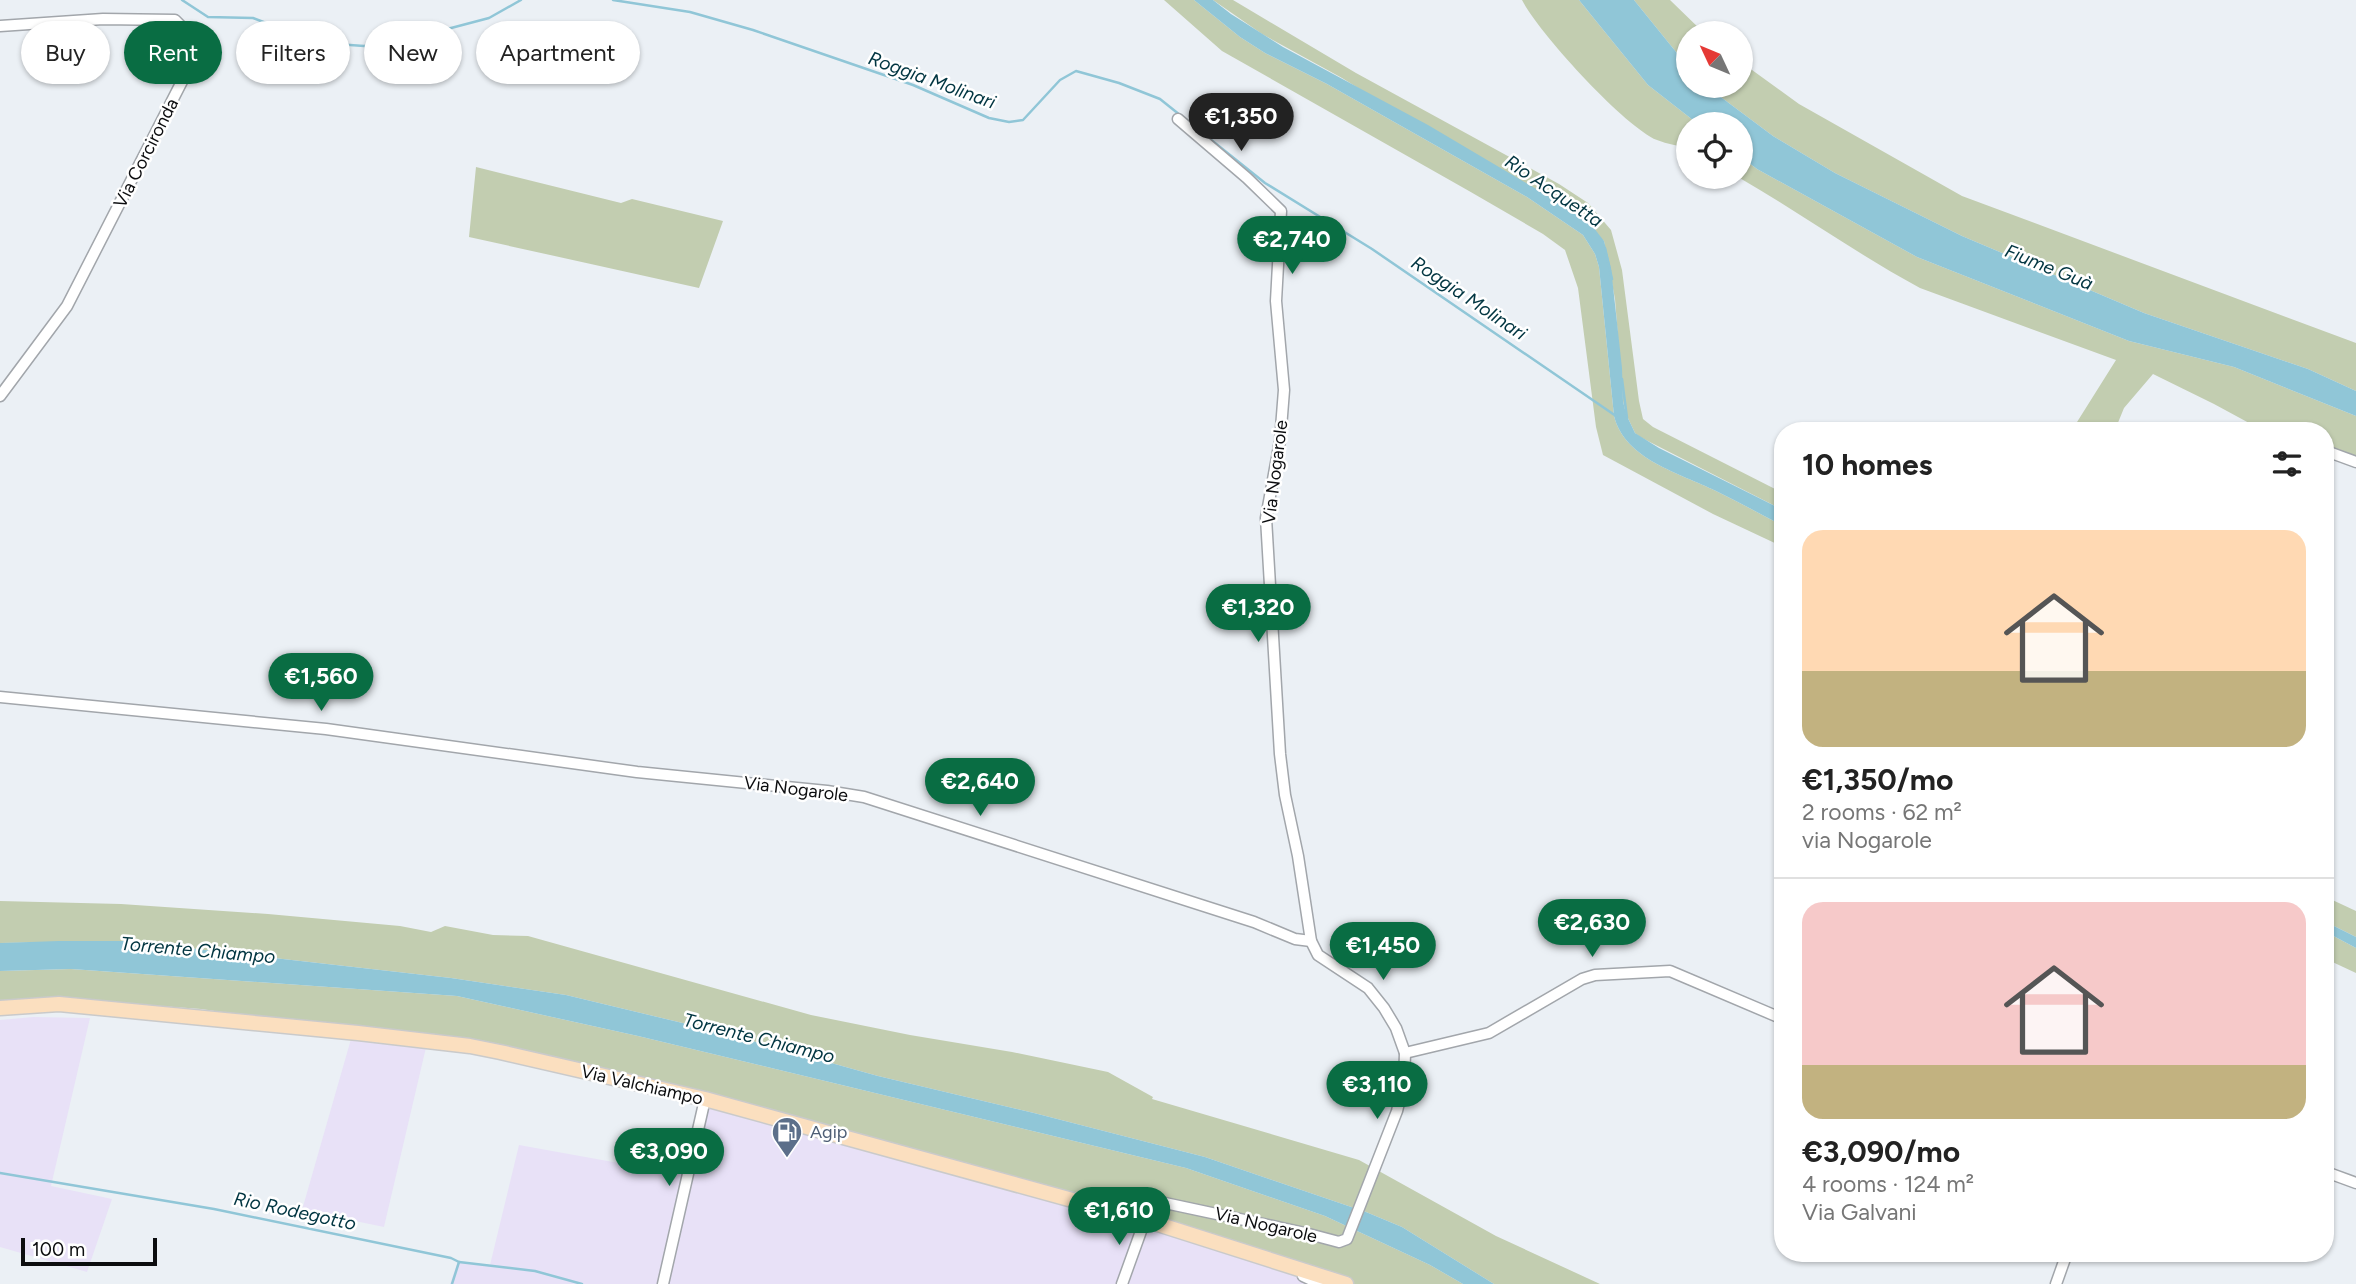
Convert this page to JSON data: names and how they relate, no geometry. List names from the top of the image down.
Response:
{
  "streets": {
    "main road": ["Via Valchiampo"],
    "street": ["Via Corcironda", "Via Nogarole"]
  },
  "crossings": [
    ["Via Nogarole", "Via Valchiampo"]
  ],
  "water": [
    "Roggia Molinari",
    "Rio Acquetta",
    "Fiume Guà",
    "Torrente Chiampo",
    "Rio Rodegotto"
  ],
  "places": {
    "fuel station": ["Agip"]
  },
  "scale_bar": "100 m",
  "north": "top left",
  "page": {
    "chip": [
      "Buy",
      "Rent",
      "Filters",
      "New",
      "Apartment"
    ],
    "price": [
      "€1,350",
      "€2,740",
      "€1,320",
      "€1,560",
      "€2,640",
      "€2,630",
      "€1,450",
      "€3,110",
      "€3,090",
      "€1,610"
    ],
    "heading": "10 homes",
    "list": [
      {
        "name": "€1,350/mo",
        "note": "2 rooms · 62 m² · via Nogarole"
      },
      {
        "name": "€3,090/mo",
        "note": "4 rooms · 124 m² · Via Galvani"
      }
    ],
    "scale": "100 m"
  }
}
